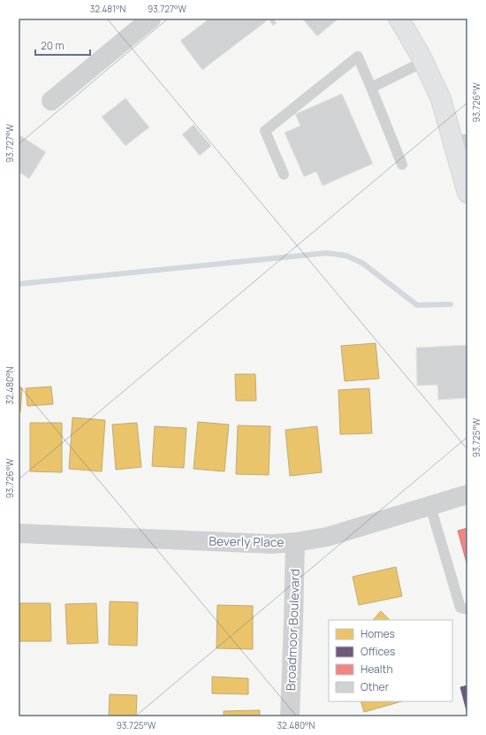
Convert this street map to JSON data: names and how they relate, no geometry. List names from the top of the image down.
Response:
{
  "streets": {
    "street": ["Beverly Place", "Broadmoor Boulevard"]
  },
  "crossings": [
    ["Beverly Place", "Broadmoor Boulevard"]
  ],
  "legend": [
    "Homes",
    "Offices",
    "Health",
    "Other"
  ],
  "scale_bar": "20 m",
  "coordinates": [
    "32.481°N",
    "93.727°W",
    "93.726°W",
    "32.480°N",
    "93.725°W"
  ]
}
